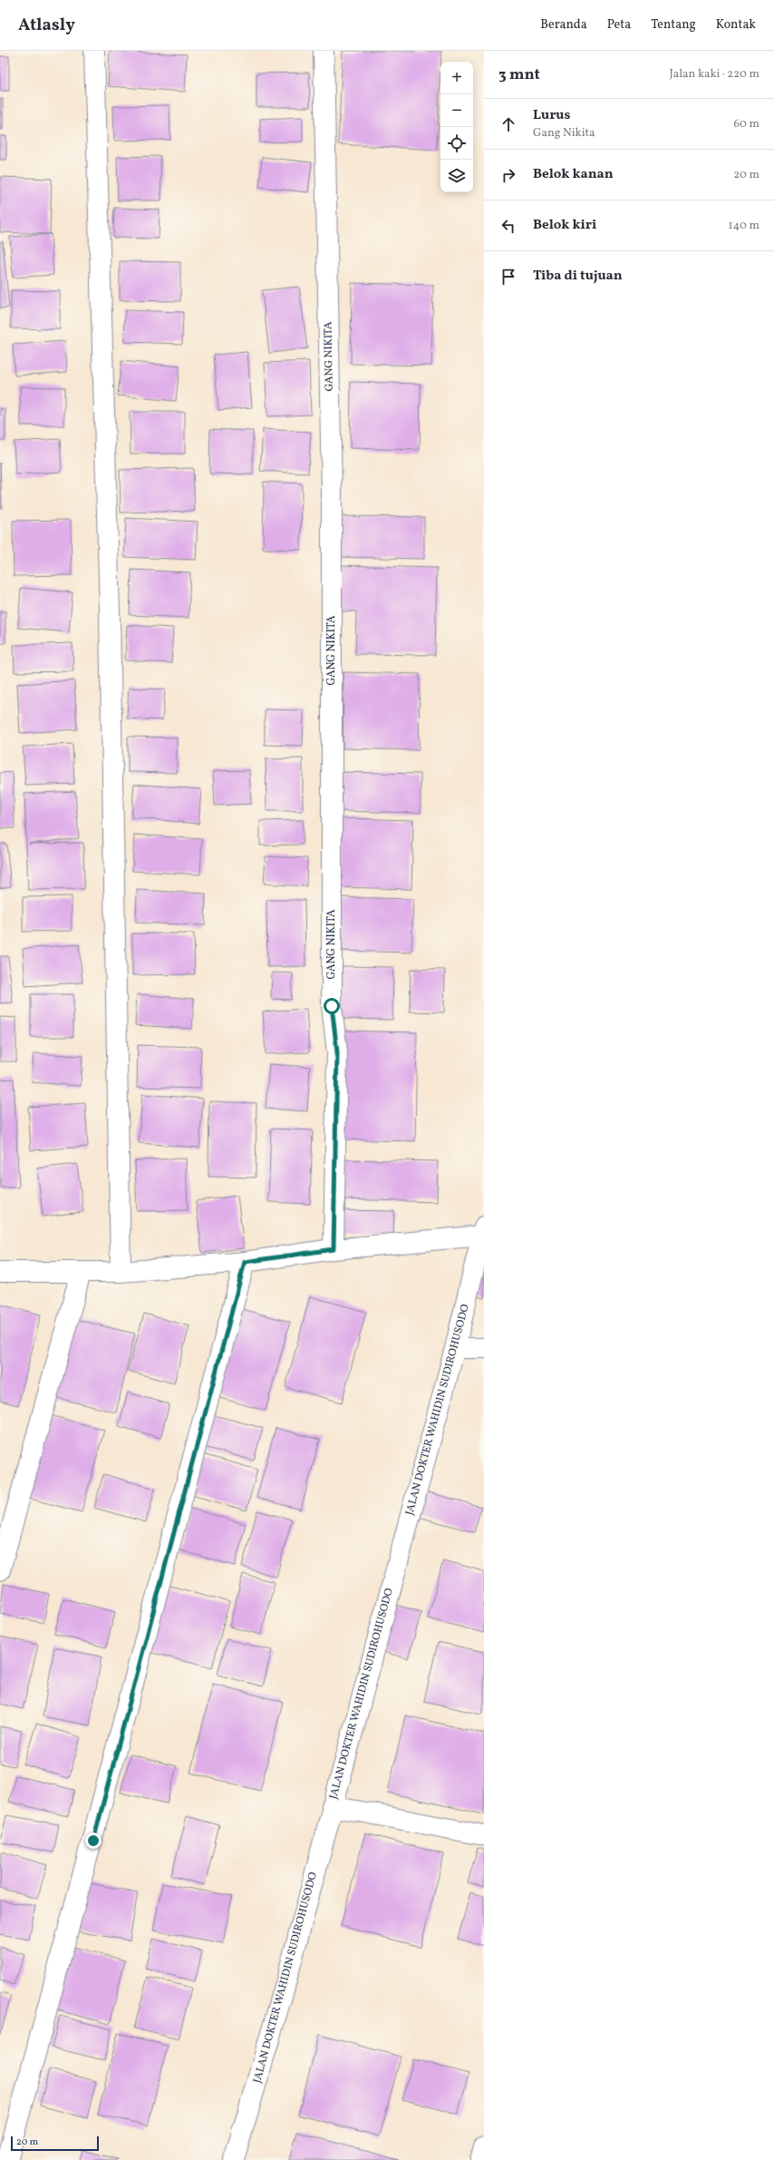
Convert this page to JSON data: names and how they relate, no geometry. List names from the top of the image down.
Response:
{
  "streets": {
    "street": ["GANG NIKITA", "JALAN DOKTER WAHIDIN SUDIROHUSODO"]
  },
  "scale_bar": "20 m",
  "page": {
    "header": "Atlasly",
    "nav": [
      "Beranda",
      "Peta",
      "Tentang",
      "Kontak"
    ],
    "heading": ["3 mnt", "Jalan kaki · 220 m"],
    "map_buttons": ["+", "−"],
    "list": [
      ["Lurus", "Gang Nikita", "60 m"],
      ["Belok kanan", "20 m"],
      ["Belok kiri", "140 m"],
      "Tiba di tujuan"
    ],
    "scale": "20 m"
  }
}
